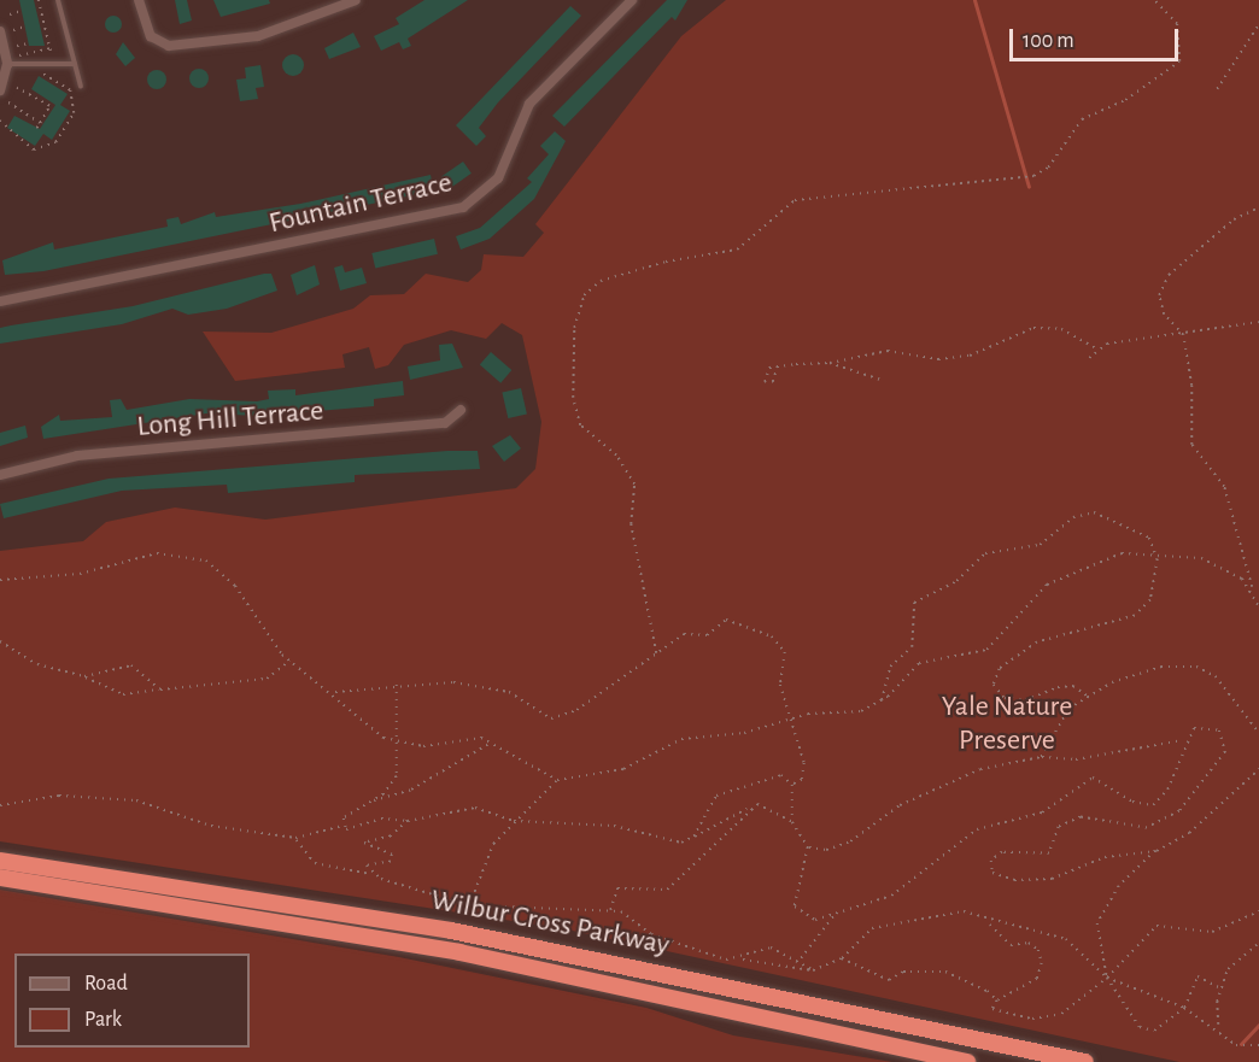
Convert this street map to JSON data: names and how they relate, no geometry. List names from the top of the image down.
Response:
{
  "streets": {
    "highway": ["Wilbur Cross Parkway"],
    "street": ["Fountain Terrace", "Long Hill Terrace"]
  },
  "parks": ["Yale Nature Preserve"],
  "legend": ["Road", "Park"],
  "scale_bar": "100 m"
}
